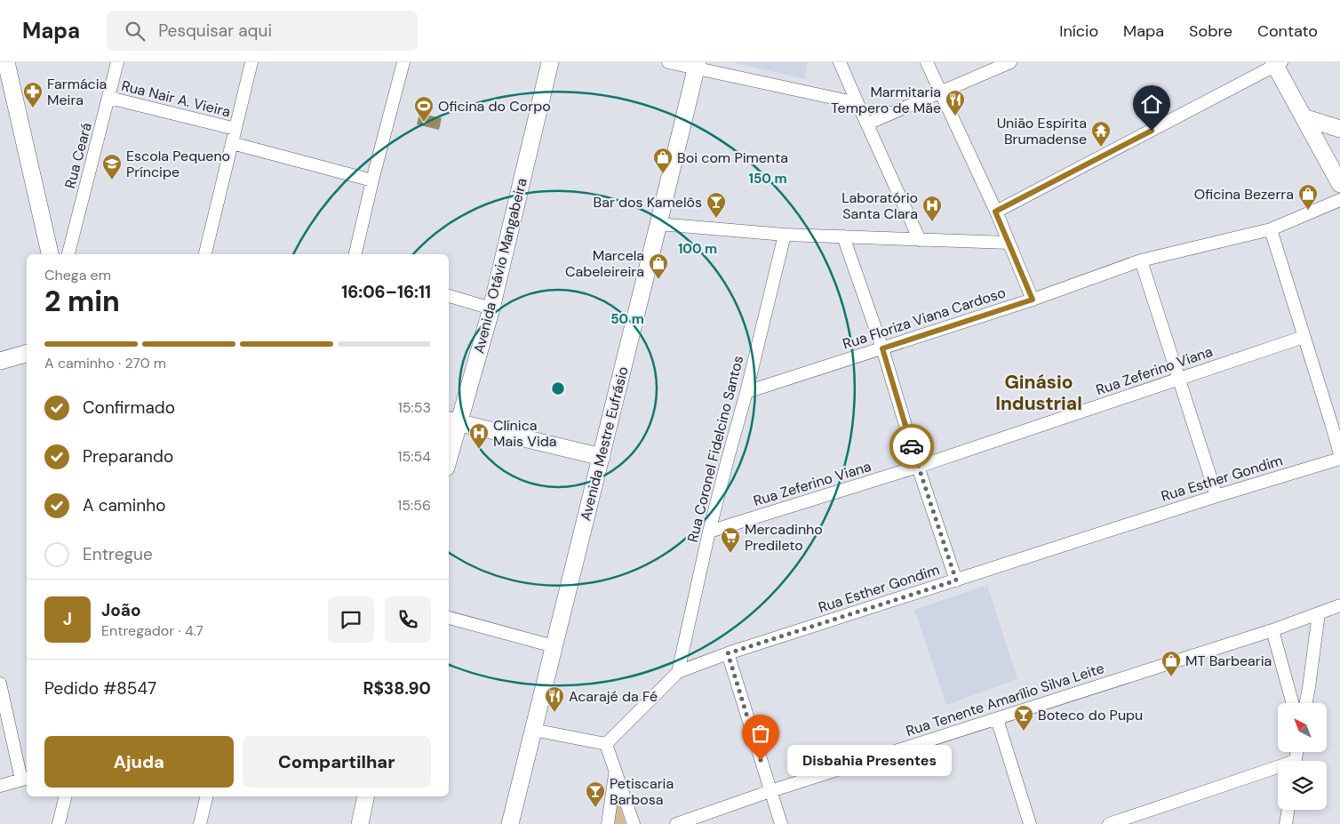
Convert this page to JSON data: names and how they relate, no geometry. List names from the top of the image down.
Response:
{
  "streets": {
    "street": [
      "Rua Nair A. Vieira",
      "Rua Ceará",
      "Avenida Otávio Mangabeira",
      "Rua Floriza Viana Cardoso",
      "Rua Zeferino Viana",
      "Avenida Mestre Eufrásio",
      "Rua Coronel Fidelcino Santos",
      "Rua Esther Gondim",
      "Rua Tenente Amarílio Silva Leite"
    ]
  },
  "crossings": [
    ["Rua Nair A. Vieira", "Rua Ceará"],
    ["Rua Floriza Viana Cardoso", "Rua Coronel Fidelcino Santos"],
    ["Rua Zeferino Viana", "Rua Coronel Fidelcino Santos"],
    ["Rua Coronel Fidelcino Santos", "Rua Esther Gondim"]
  ],
  "districts": ["Ginásio Industrial"],
  "places": {
    "pharmacy": ["Farmácia Meira"],
    "restaurant": ["Marmitaria Tempero de Mãe", "Acarajé da Fé"],
    "sports": ["Oficina do Corpo"],
    "temple": ["União Espírita Brumadense"],
    "shop": [
      "Boi com Pimenta",
      "Oficina Bezerra",
      "Marcela Cabeleireira",
      "MT Barbearia"
    ],
    "school or university": ["Escola Pequeno Príncipe"],
    "bar": ["Bar dos Kamelôs", "Boteco do Pupu", "Petiscaria Barbosa"],
    "hospital": ["Laboratório Santa Clara", "Clínica Mais Vida"],
    "supermarket": ["Mercadinho Predileto"],
    "other": ["Disbahia Presentes"]
  },
  "north": "top left",
  "page": {
    "header": "Mapa",
    "search": "Pesquisar aqui",
    "nav": [
      "Início",
      "Mapa",
      "Sobre",
      "Contato"
    ],
    "heading": ["2 min", "Chega em", "16:06–16:11"],
    "panel": [
      "João",
      "Entregador · 4.7",
      "Pedido #8547",
      "R$38.90"
    ],
    "bar": "A caminho · 270 m",
    "list": [
      ["Confirmado", "15:53"],
      ["Preparando", "15:54"],
      ["A caminho", "15:56"],
      "Entregue"
    ],
    "round": "J",
    "buttons": ["Ajuda", "Compartilhar"],
    "bubble": "Disbahia Presentes"
  },
  "rings": ["150 m", "100 m", "50 m"]
}
